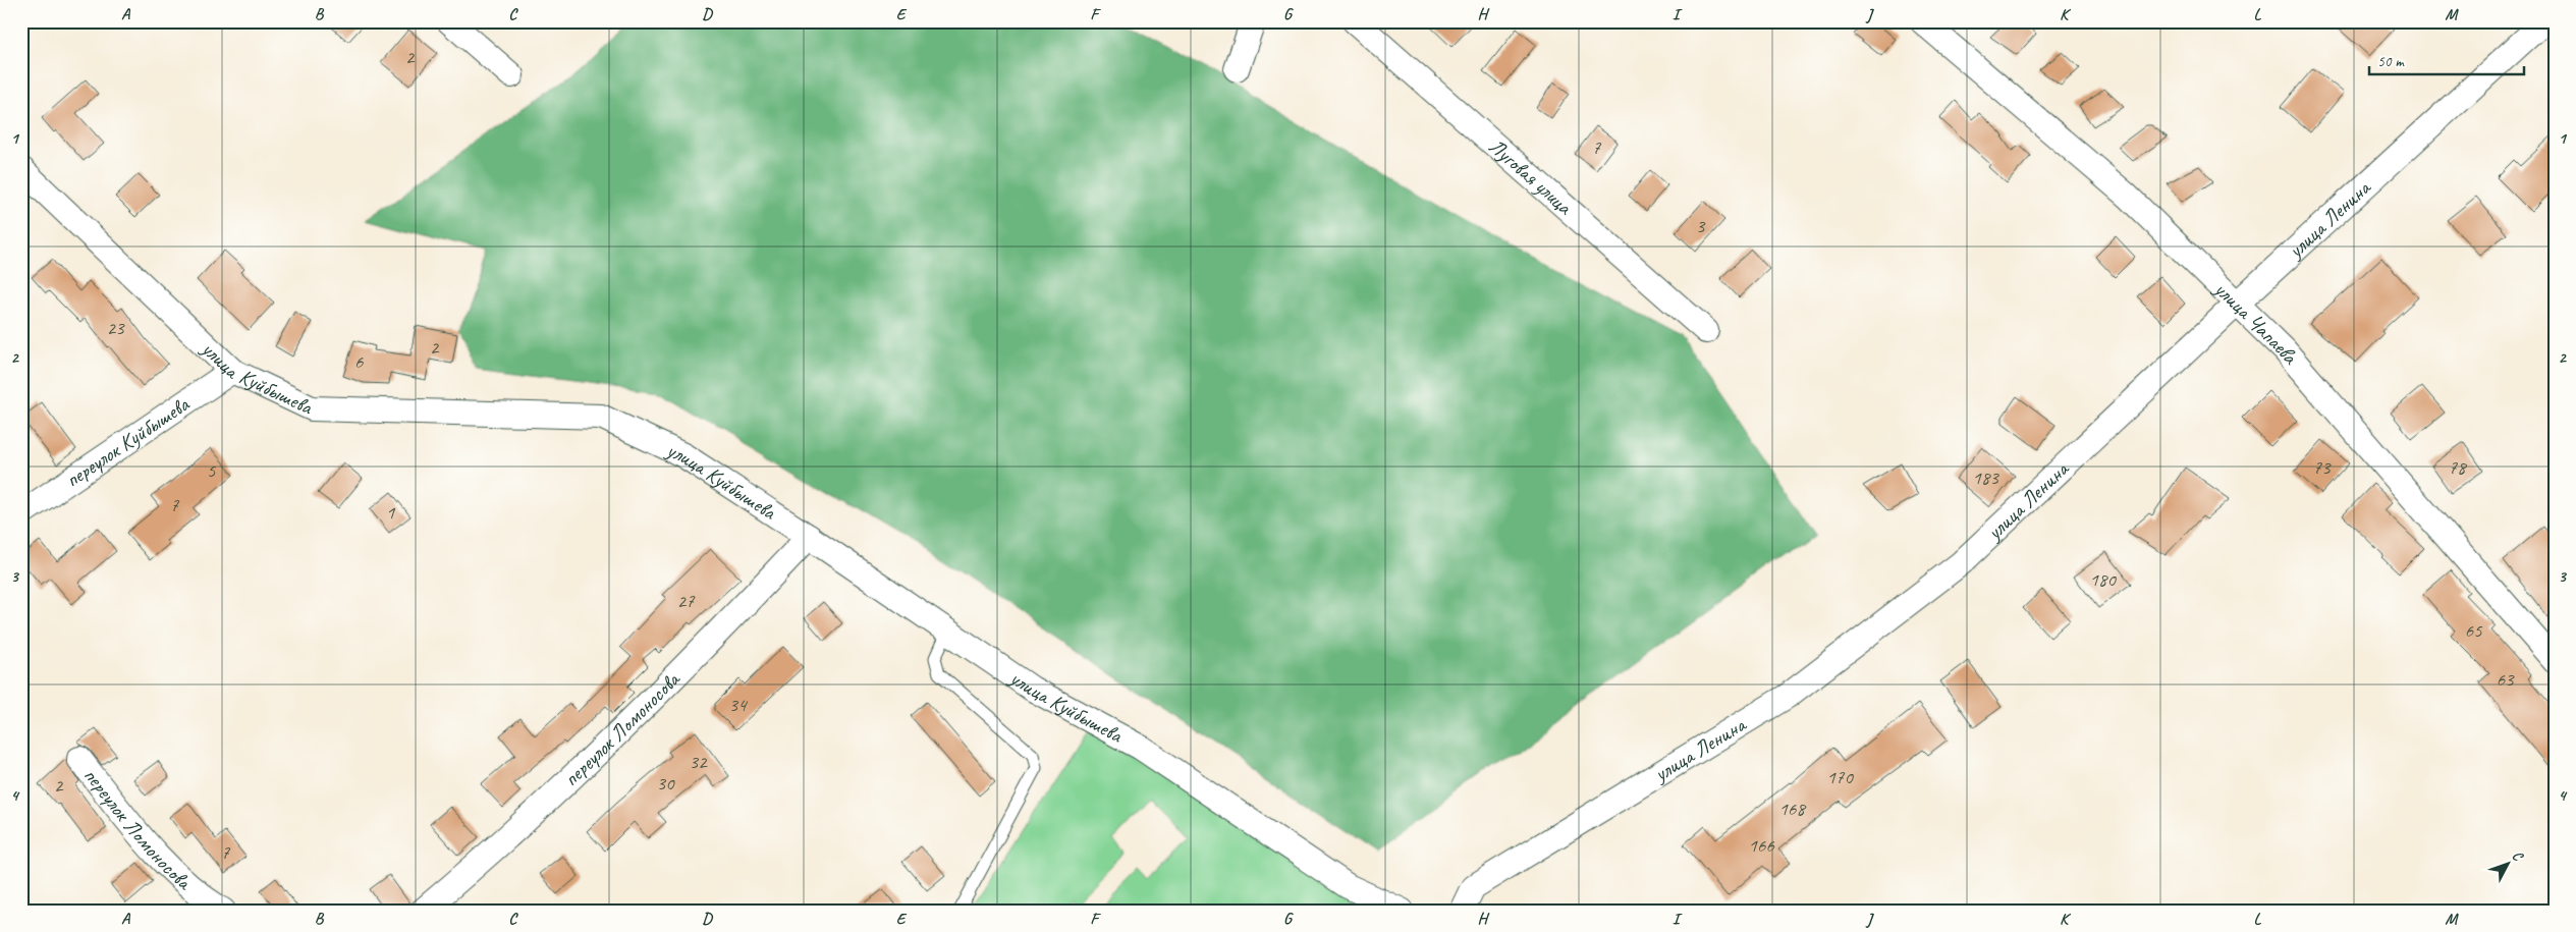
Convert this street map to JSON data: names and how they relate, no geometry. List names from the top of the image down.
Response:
{
  "streets": {
    "street": [
      "Луговая улица",
      "улица Ленина",
      "улица Чапаева",
      "улица Куйбышева",
      "переулок Куйбышева",
      "переулок Ломоносова"
    ]
  },
  "crossings": [
    ["улица Ленина", "улица Чапаева"],
    ["улица Куйбышева", "переулок Куйбышева"],
    ["улица Куйбышева", "переулок Ломоносова"]
  ],
  "house_numbers": [
    "2",
    "7",
    "3",
    "23",
    "2",
    "6",
    "73",
    "78",
    "5",
    "183",
    "7",
    "1",
    "180",
    "27",
    "65",
    "63",
    "34",
    "32",
    "170",
    "30",
    "2",
    "168",
    "166",
    "7"
  ],
  "scale_bar": "50 m",
  "north": "top right",
  "grid": {
    "columns": [
      "A",
      "B",
      "C",
      "D",
      "E",
      "F",
      "G",
      "H",
      "I",
      "J",
      "K",
      "L",
      "M"
    ],
    "rows": [
      "1",
      "2",
      "3",
      "4"
    ]
  }
}
